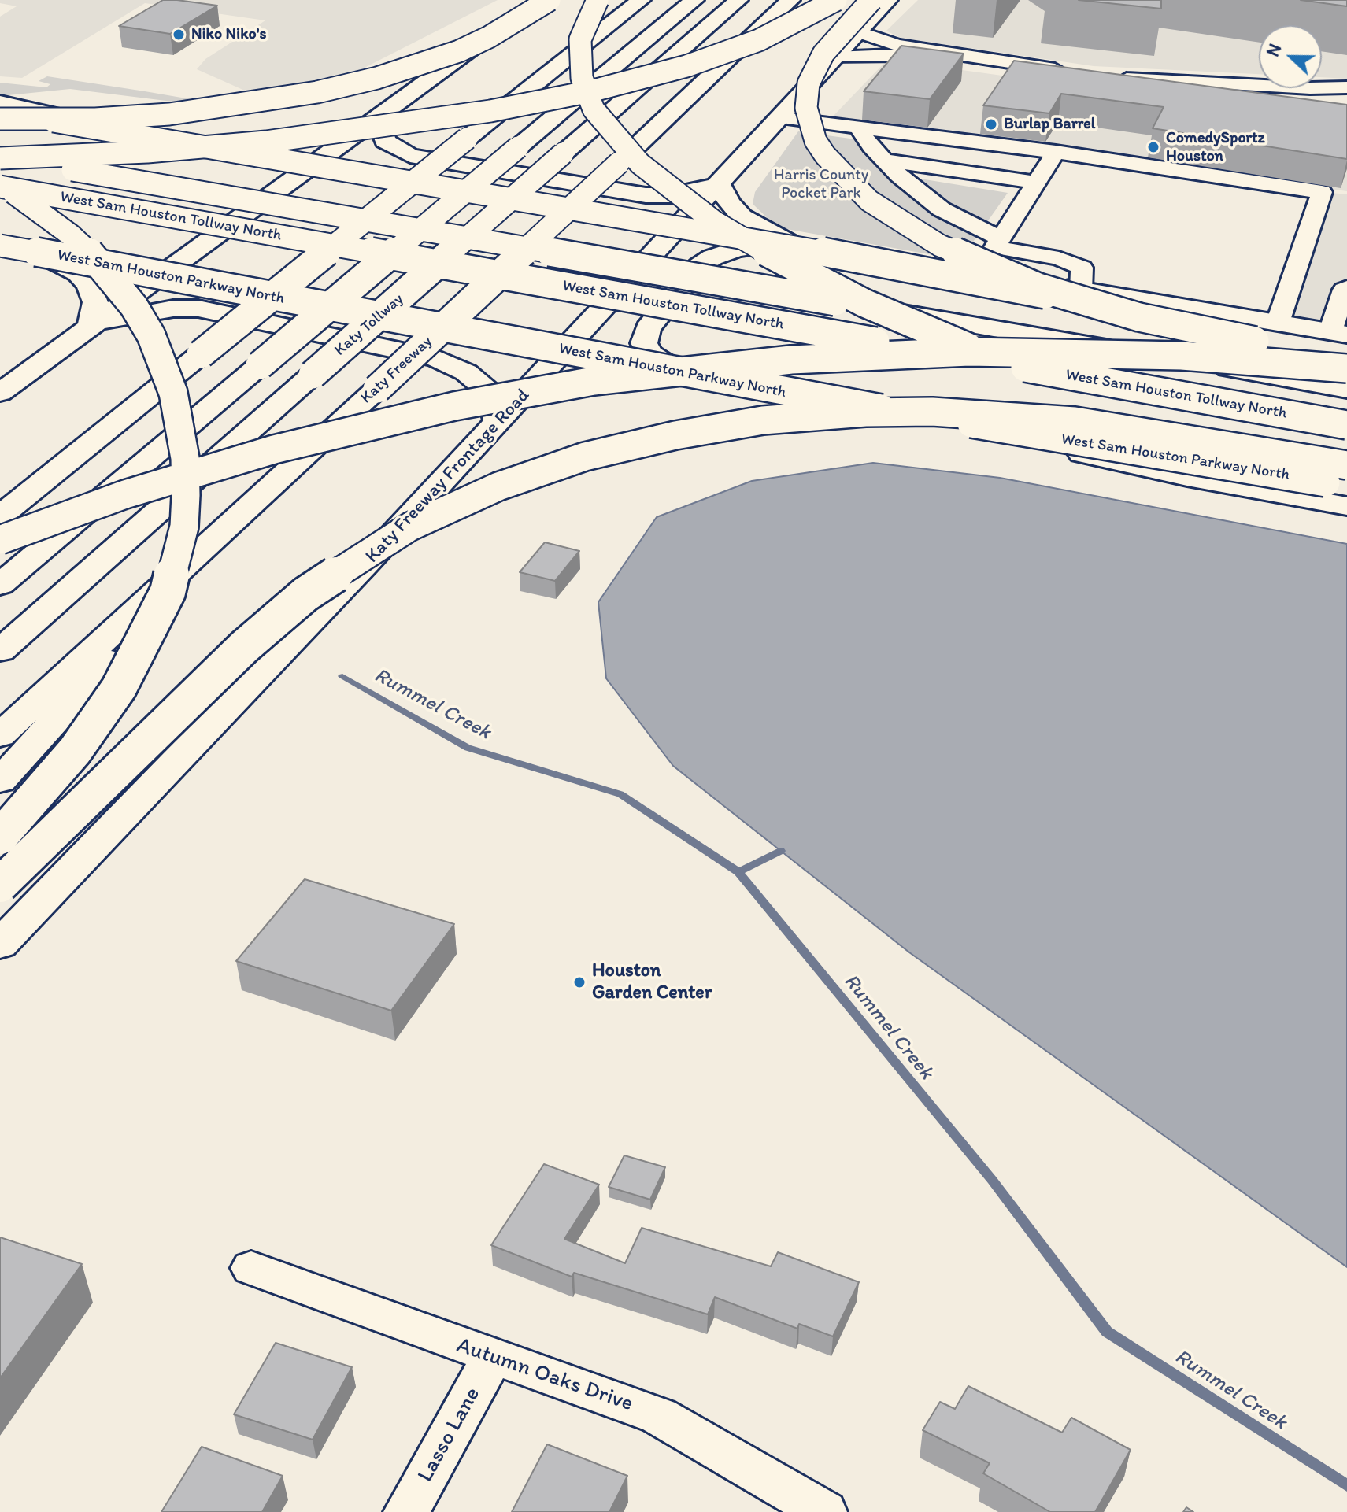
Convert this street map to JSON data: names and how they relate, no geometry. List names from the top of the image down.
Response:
{
  "streets": {
    "main road": [
      "West Sam Houston Tollway North",
      "West Sam Houston Parkway North",
      "Katy Tollway",
      "Katy Freeway",
      "Katy Freeway Frontage Road"
    ],
    "street": ["Autumn Oaks Drive", "Lasso Lane"]
  },
  "crossings": [
    ["Autumn Oaks Drive", "Lasso Lane"]
  ],
  "water": ["Rummel Creek"],
  "parks": ["Harris County Pocket Park"],
  "places": [
    "Niko Niko's",
    "Burlap Barrel",
    "ComedySportz Houston",
    "Houston Garden Center"
  ],
  "north": "left"
}
